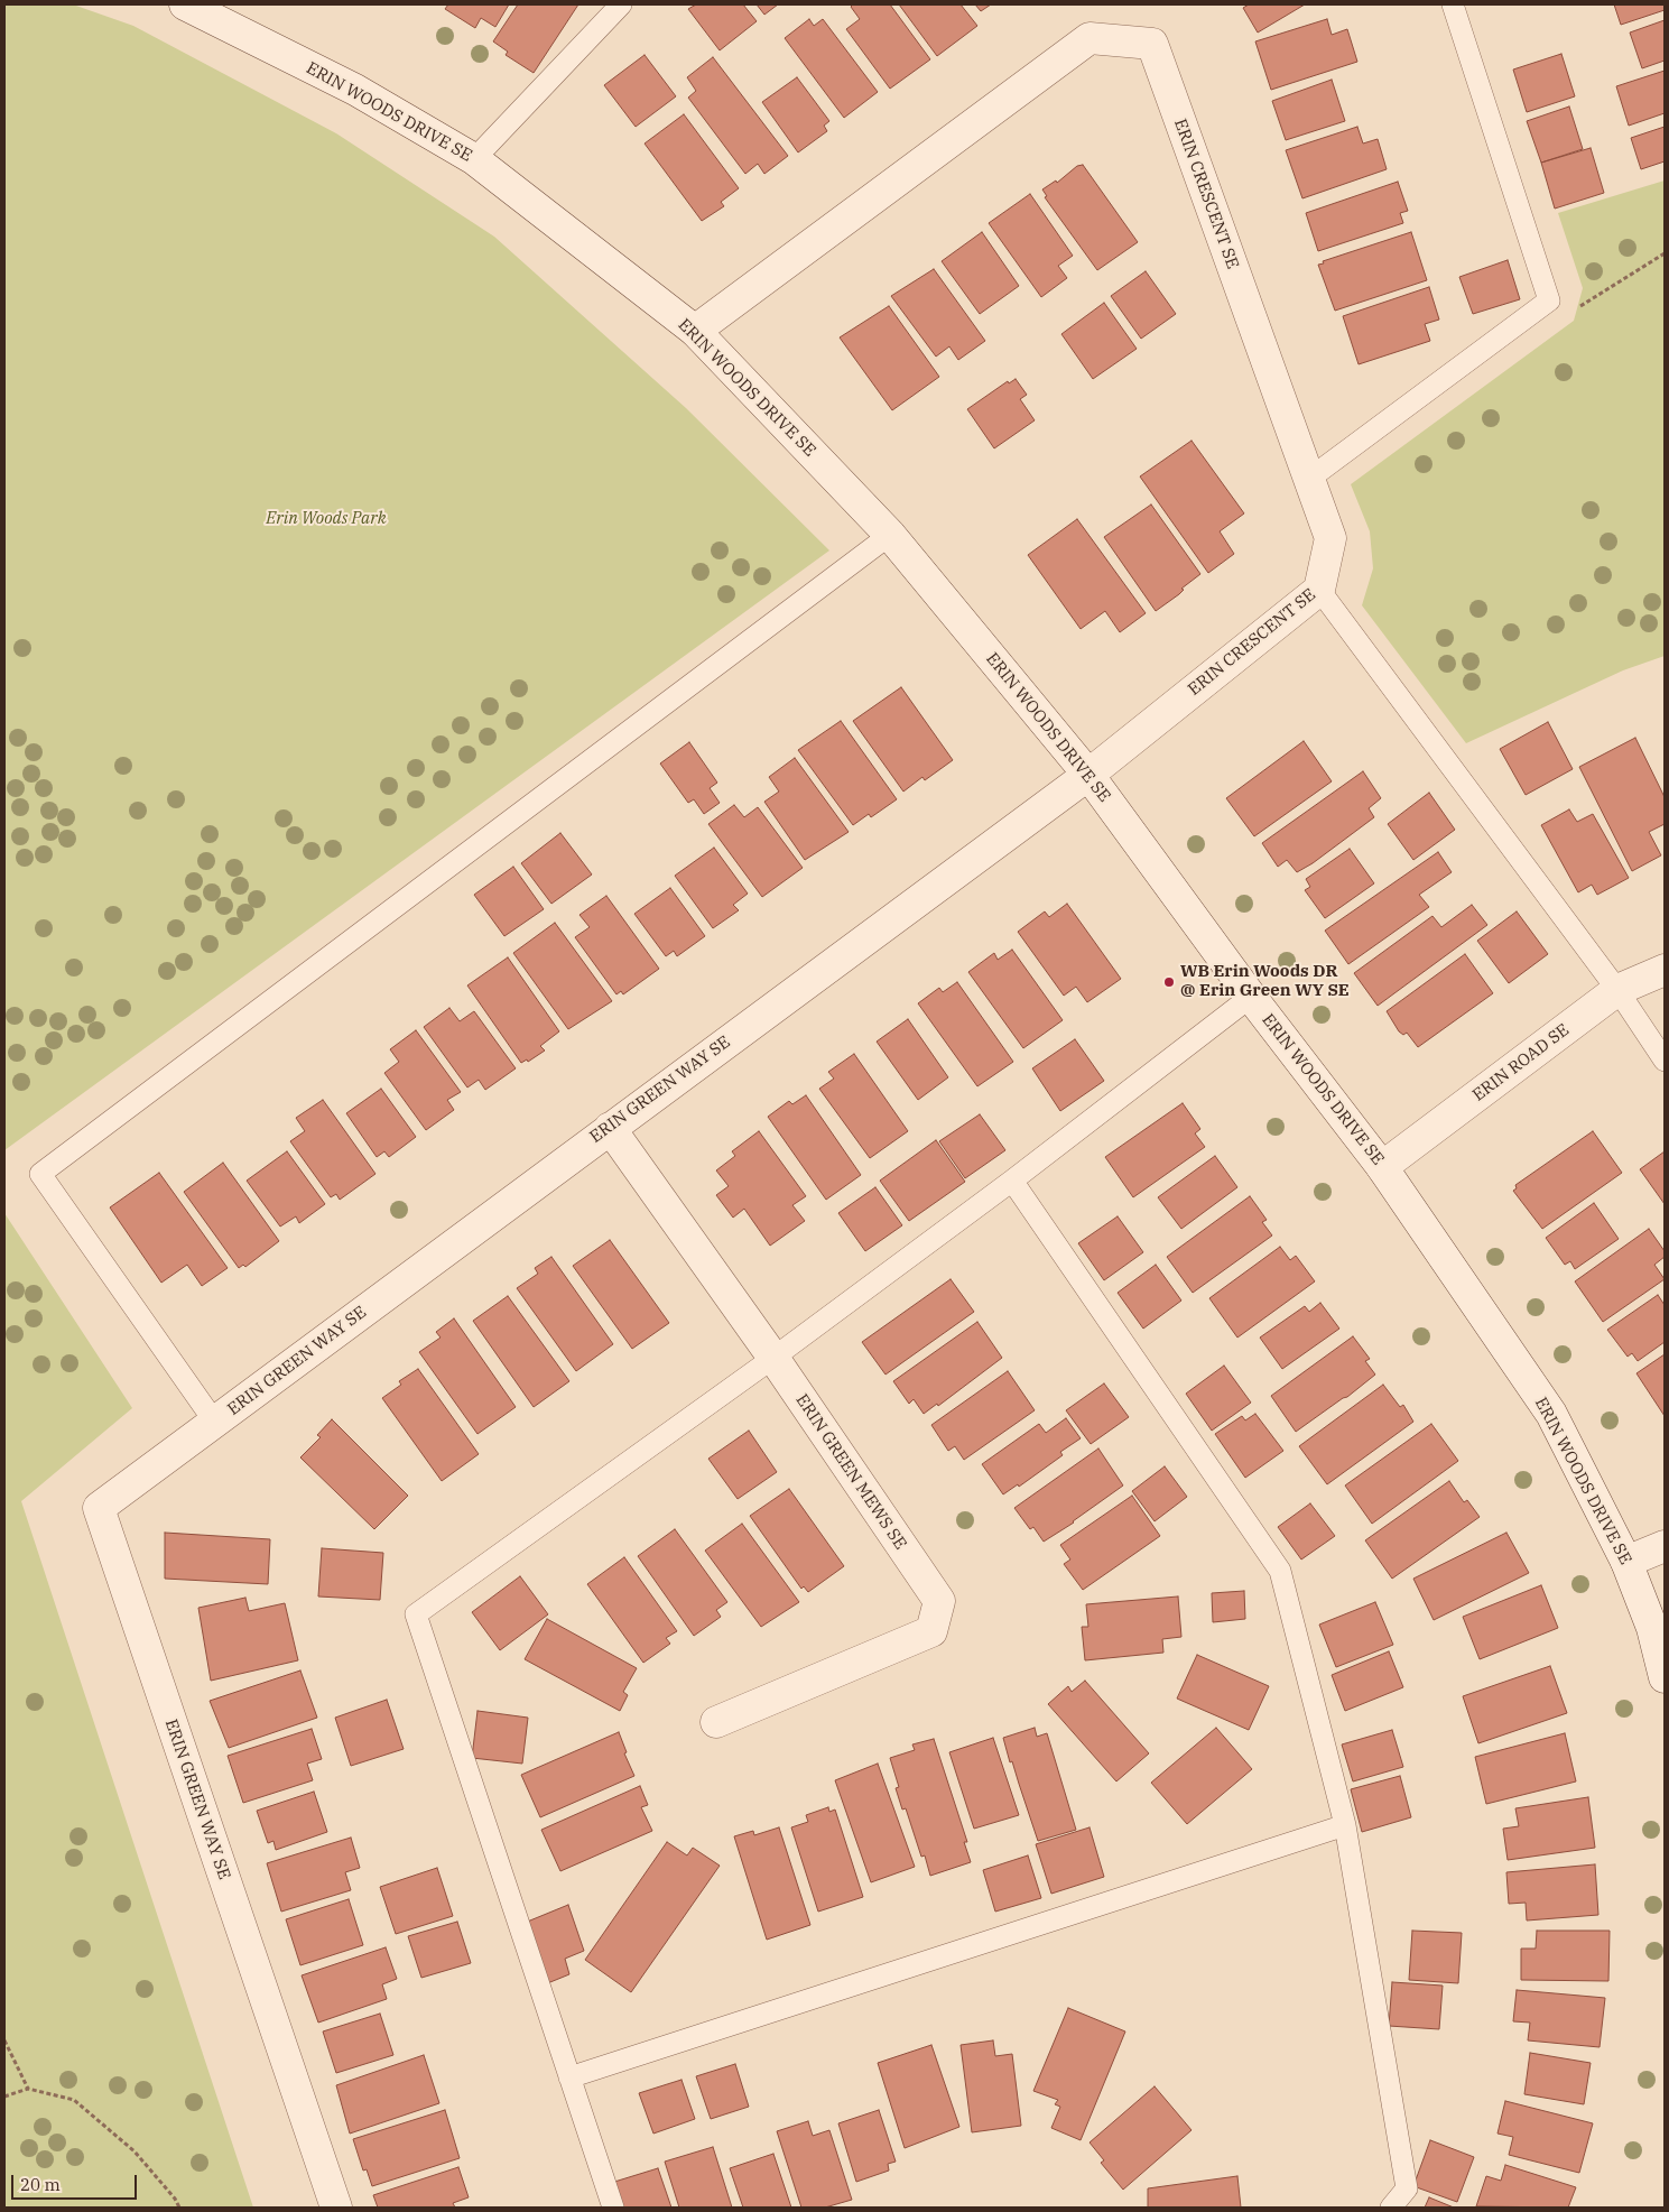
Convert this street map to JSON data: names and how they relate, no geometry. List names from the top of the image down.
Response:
{
  "streets": {
    "street": [
      "ERIN WOODS DRIVE SE",
      "ERIN CRESCENT SE",
      "ERIN ROAD SE",
      "ERIN GREEN WAY SE",
      "ERIN GREEN MEWS SE"
    ]
  },
  "crossings": [
    ["ERIN WOODS DRIVE SE", "ERIN CRESCENT SE"],
    ["ERIN WOODS DRIVE SE", "ERIN ROAD SE"],
    ["ERIN WOODS DRIVE SE", "ERIN GREEN WAY SE"],
    ["ERIN CRESCENT SE", "ERIN GREEN WAY SE"],
    ["ERIN GREEN WAY SE", "ERIN GREEN MEWS SE"]
  ],
  "parks": ["Erin Woods Park"],
  "places": ["WB Erin Woods DR @ Erin Green WY SE"],
  "scale_bar": "20 m"
}
